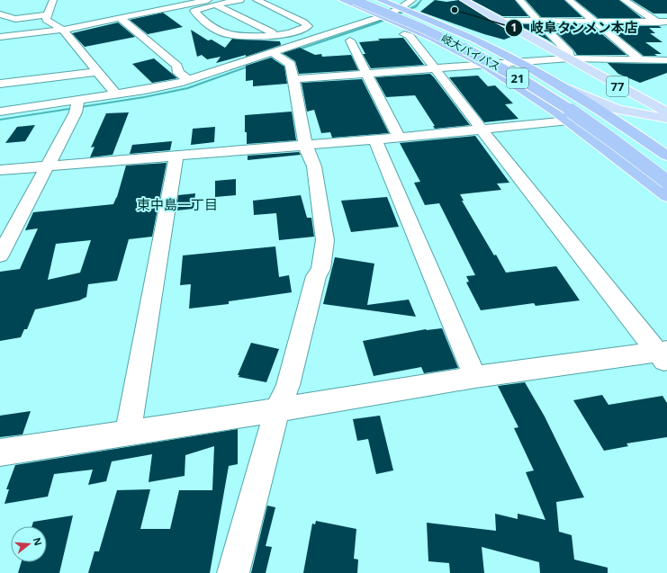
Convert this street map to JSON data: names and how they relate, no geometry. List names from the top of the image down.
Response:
{
  "streets": {
    "highway": ["岐大バイパス", "21"],
    "main road": ["77"]
  },
  "districts": ["東中島一丁目"],
  "places": ["岐阜タンメン本店"],
  "north": "right"
}
